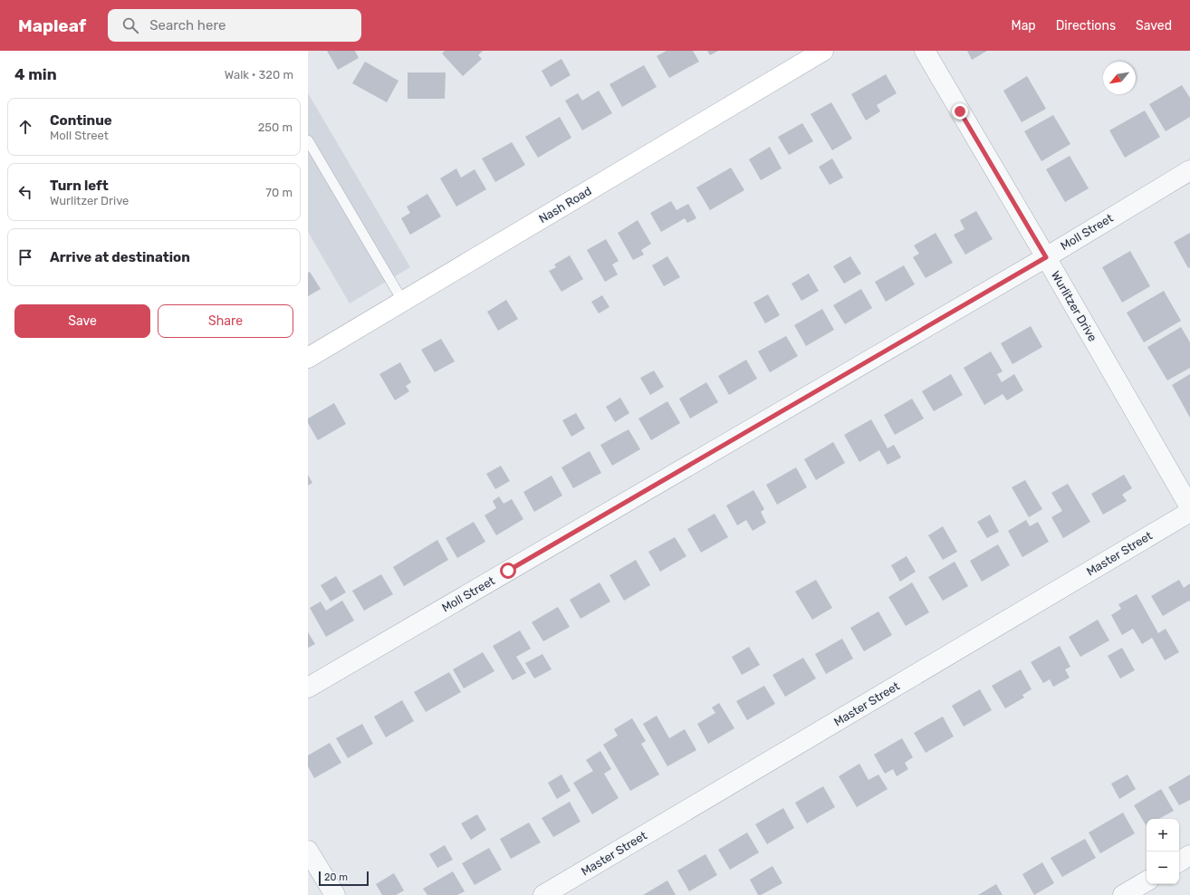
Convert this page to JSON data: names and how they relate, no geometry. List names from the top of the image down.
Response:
{
  "streets": {
    "main road": ["Nash Road"],
    "street": ["Moll Street", "Wurlitzer Drive", "Master Street"]
  },
  "crossings": [
    ["Moll Street", "Wurlitzer Drive"]
  ],
  "scale_bar": "20 m",
  "north": "bottom left",
  "page": {
    "header": "Mapleaf",
    "search": "Search here",
    "nav": ["Map", "Directions", "Saved"],
    "heading": ["4 min", "Walk · 320 m"],
    "list": [
      ["Continue", "Moll Street", "250 m"],
      ["Turn left", "Wurlitzer Drive", "70 m"],
      "Arrive at destination"
    ],
    "buttons": ["Save", "Share"],
    "map_buttons": ["+", "−"],
    "scale": "20 m"
  }
}
